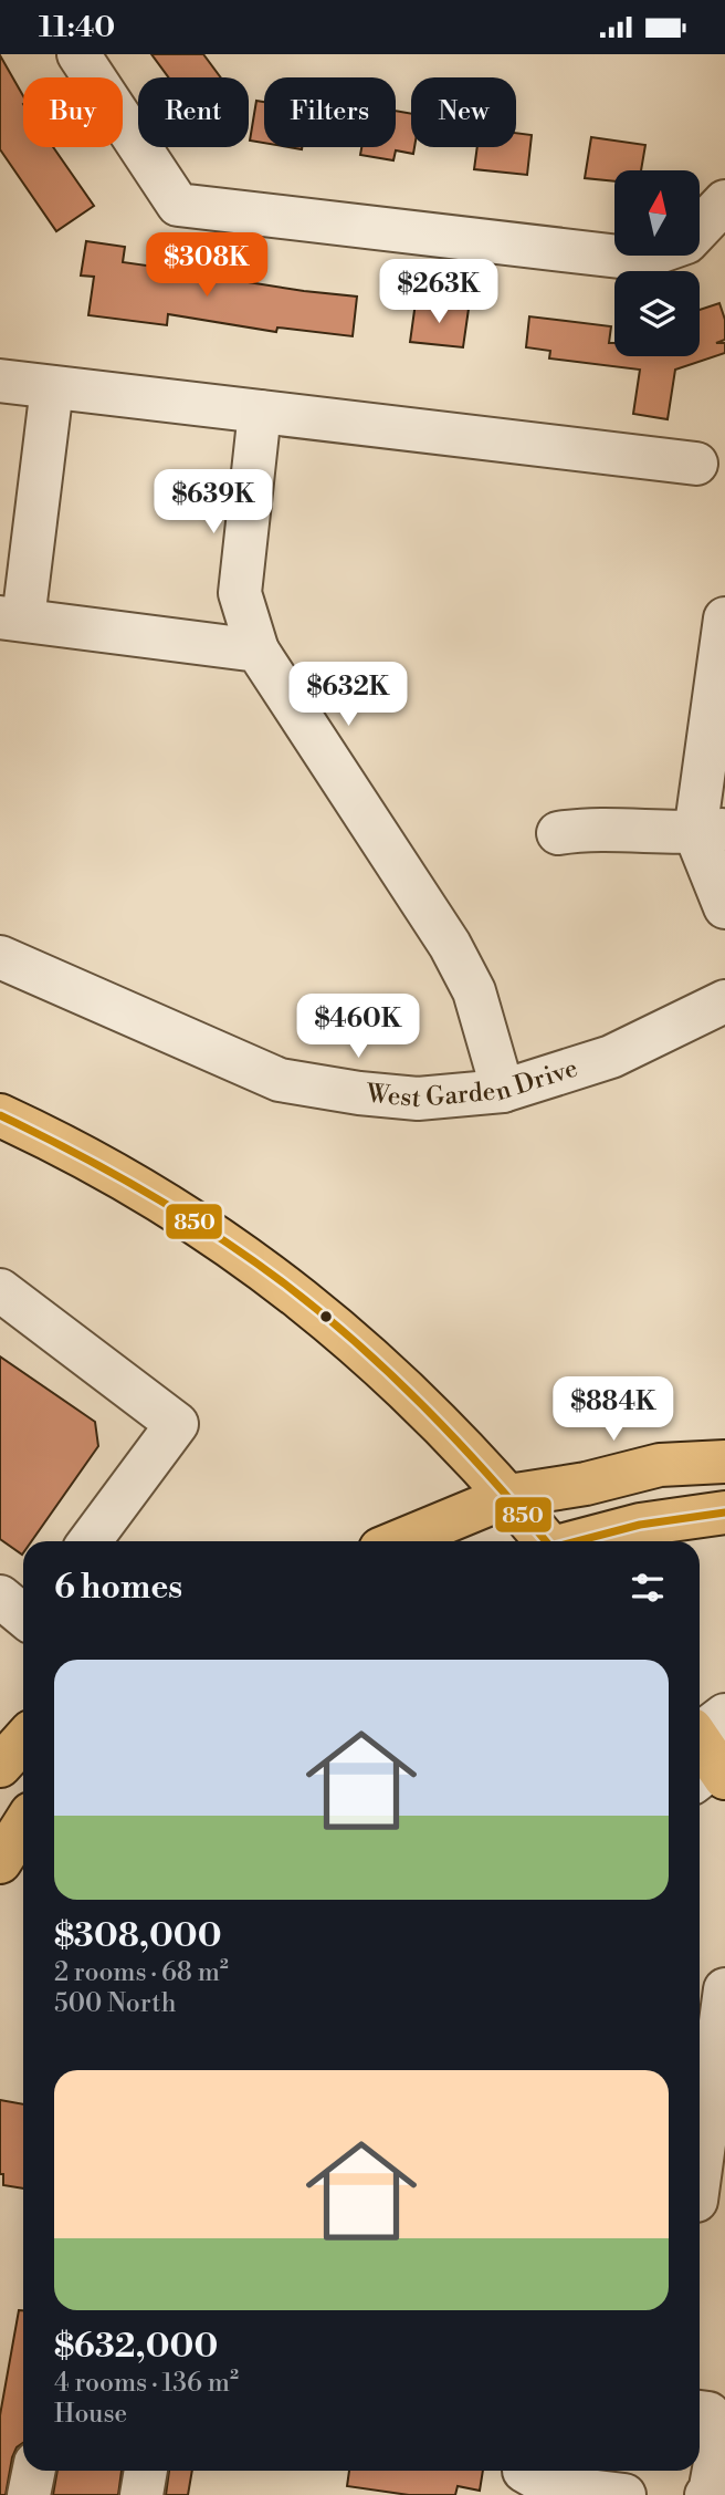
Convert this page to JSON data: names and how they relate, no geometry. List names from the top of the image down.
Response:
{
  "streets": {
    "street": ["West Garden Drive"]
  },
  "lines": ["transit line 850"],
  "north": "top",
  "page": {
    "status": "11:40",
    "chip": [
      "Buy",
      "Rent",
      "Filters",
      "New"
    ],
    "price": [
      "$308K",
      "$263K",
      "$639K",
      "$632K",
      "$460K",
      "$884K"
    ],
    "heading": "6 homes",
    "list": [
      {
        "name": "$308,000",
        "note": "2 rooms · 68 m² · 500 North"
      },
      {
        "name": "$632,000",
        "note": "4 rooms · 136 m² · House"
      }
    ]
  }
}
